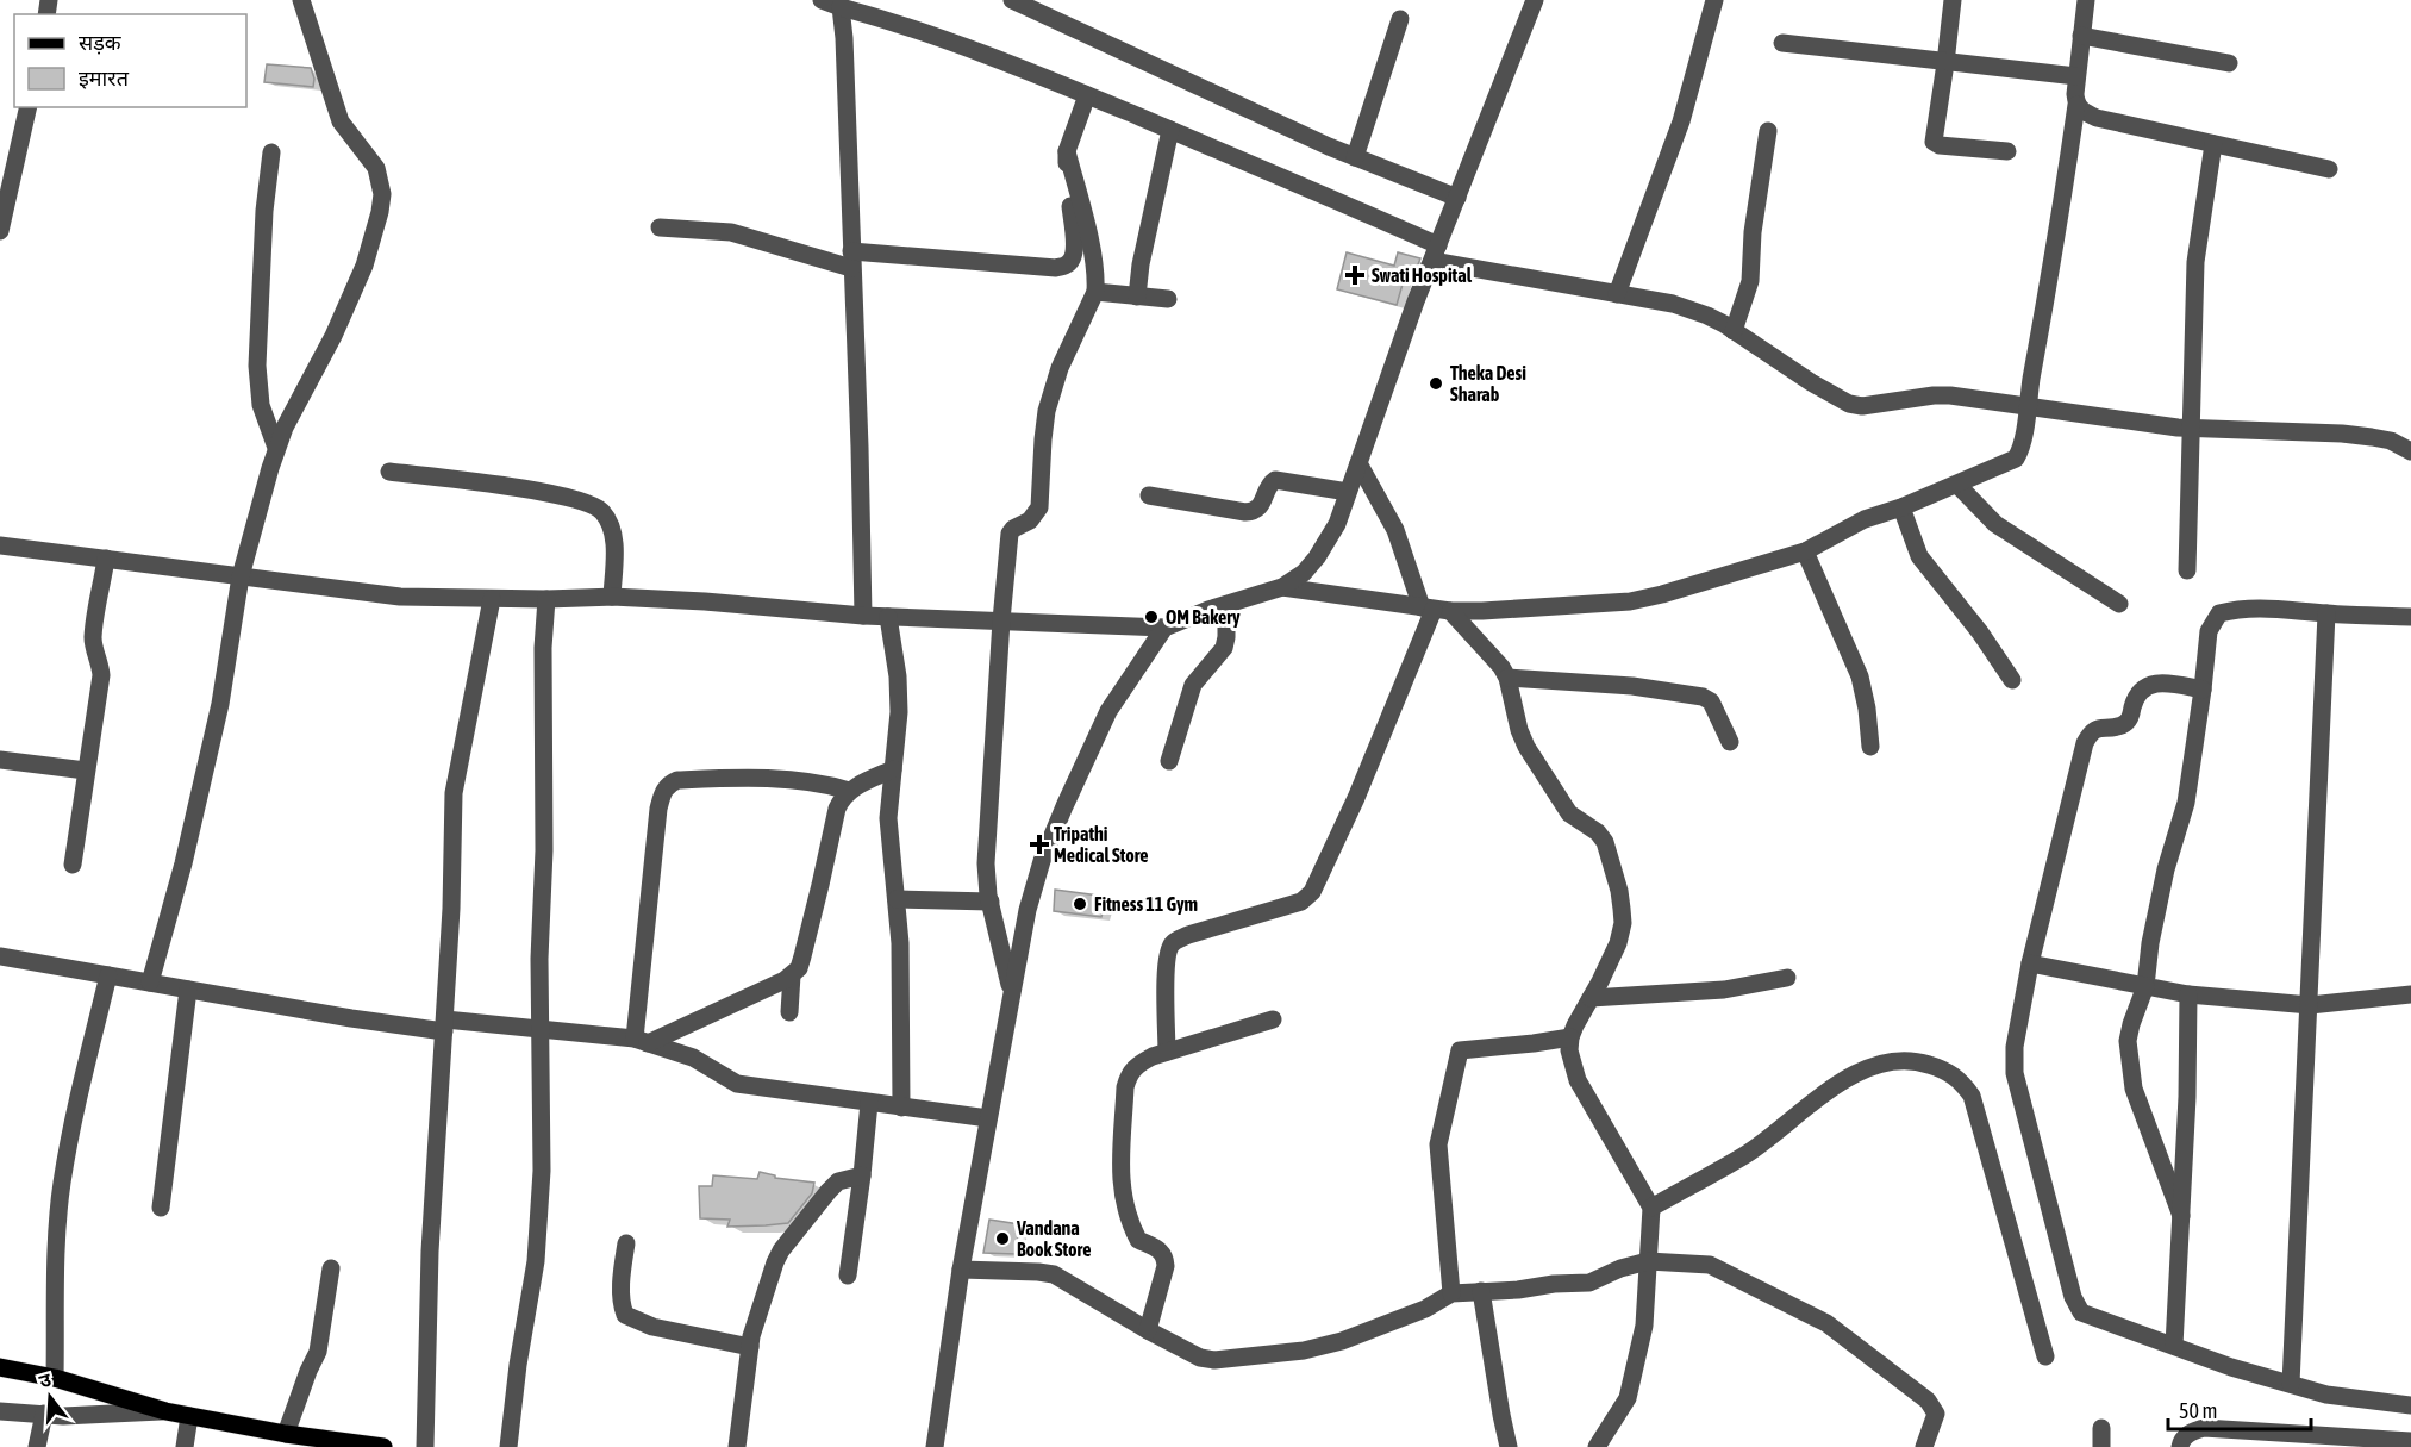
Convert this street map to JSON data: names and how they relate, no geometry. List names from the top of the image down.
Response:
{
  "places": {
    "health": ["Swati Hospital", "Tripathi Medical Store"],
    "other": [
      "Theka Desi Sharab",
      "OM Bakery",
      "Fitness 11 Gym",
      "Vandana Book Store"
    ]
  },
  "legend": ["सड़क", "इमारत"],
  "scale_bar": "50 m",
  "north": "top"
}
